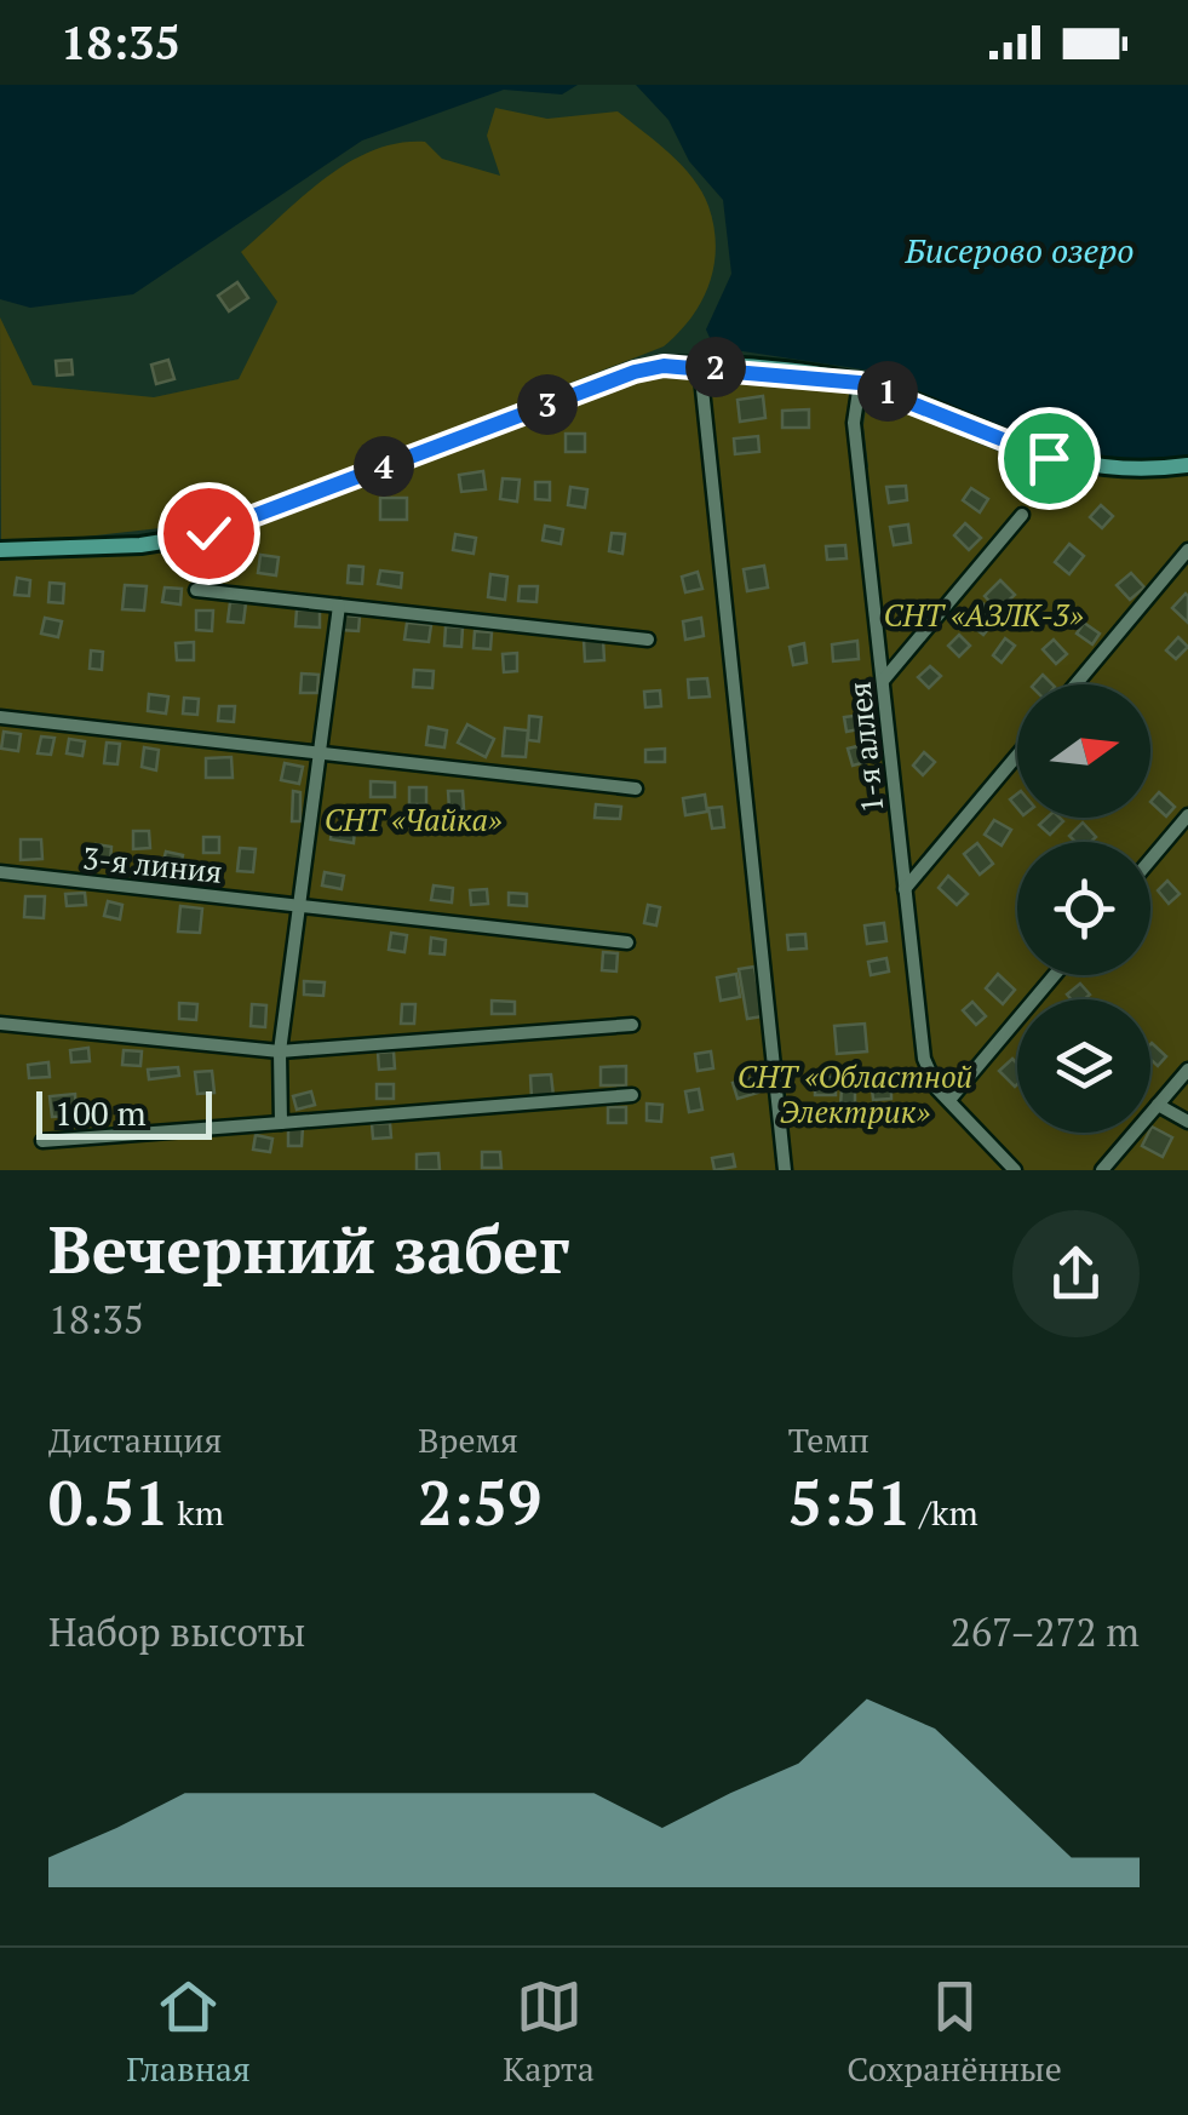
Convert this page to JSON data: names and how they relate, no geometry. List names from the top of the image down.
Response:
{
  "streets": {
    "street": ["1-я аллея", "3-я линия"]
  },
  "water": ["Бисерово озеро"],
  "parks": ["СНТ «АЗЛК-3»", "СНТ «Чайка»", "СНТ «Областной Электрик»"],
  "scale_bar": "100 m",
  "north": "right",
  "page": {
    "status": "18:35",
    "pins": [
      "2",
      "1",
      "3",
      "4"
    ],
    "scale": "100 m",
    "heading": ["Вечерний забег", "18:35"],
    "stats": [
      ["Дистанция", "0.51 km"],
      ["Время", "2:59"],
      ["Темп", "5:51 /km"]
    ],
    "chart": ["Набор высоты", "267–272 m"],
    "tabs": ["Главная", "Карта", "Сохранённые"]
  }
}
